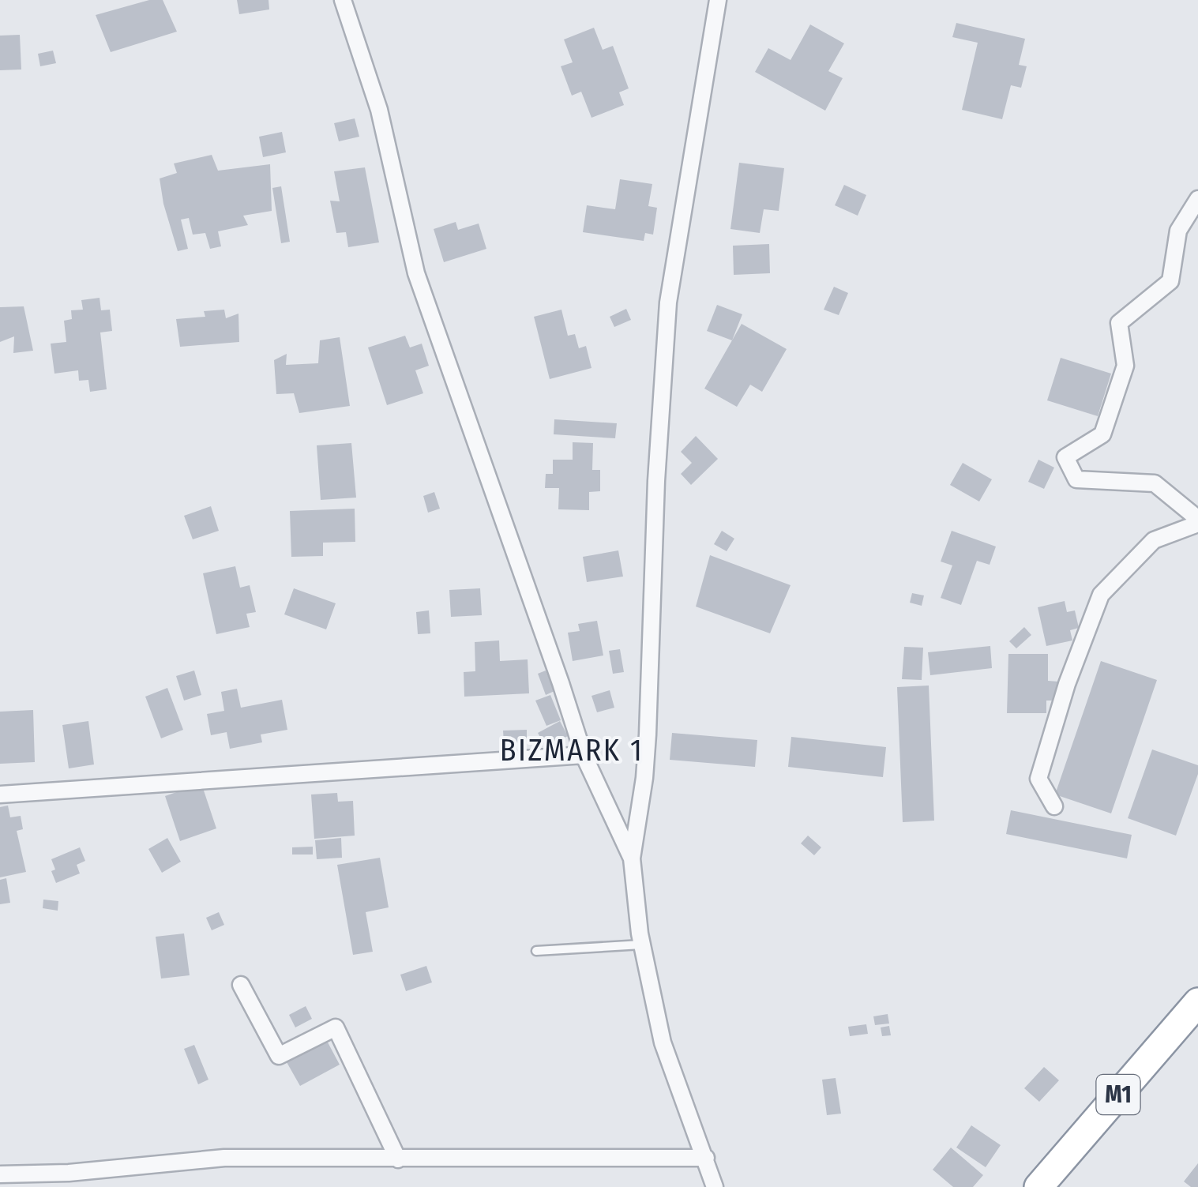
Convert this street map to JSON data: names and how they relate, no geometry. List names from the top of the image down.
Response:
{
  "streets": {
    "highway": ["M1"]
  },
  "districts": ["BIZMARK 1"]
}
